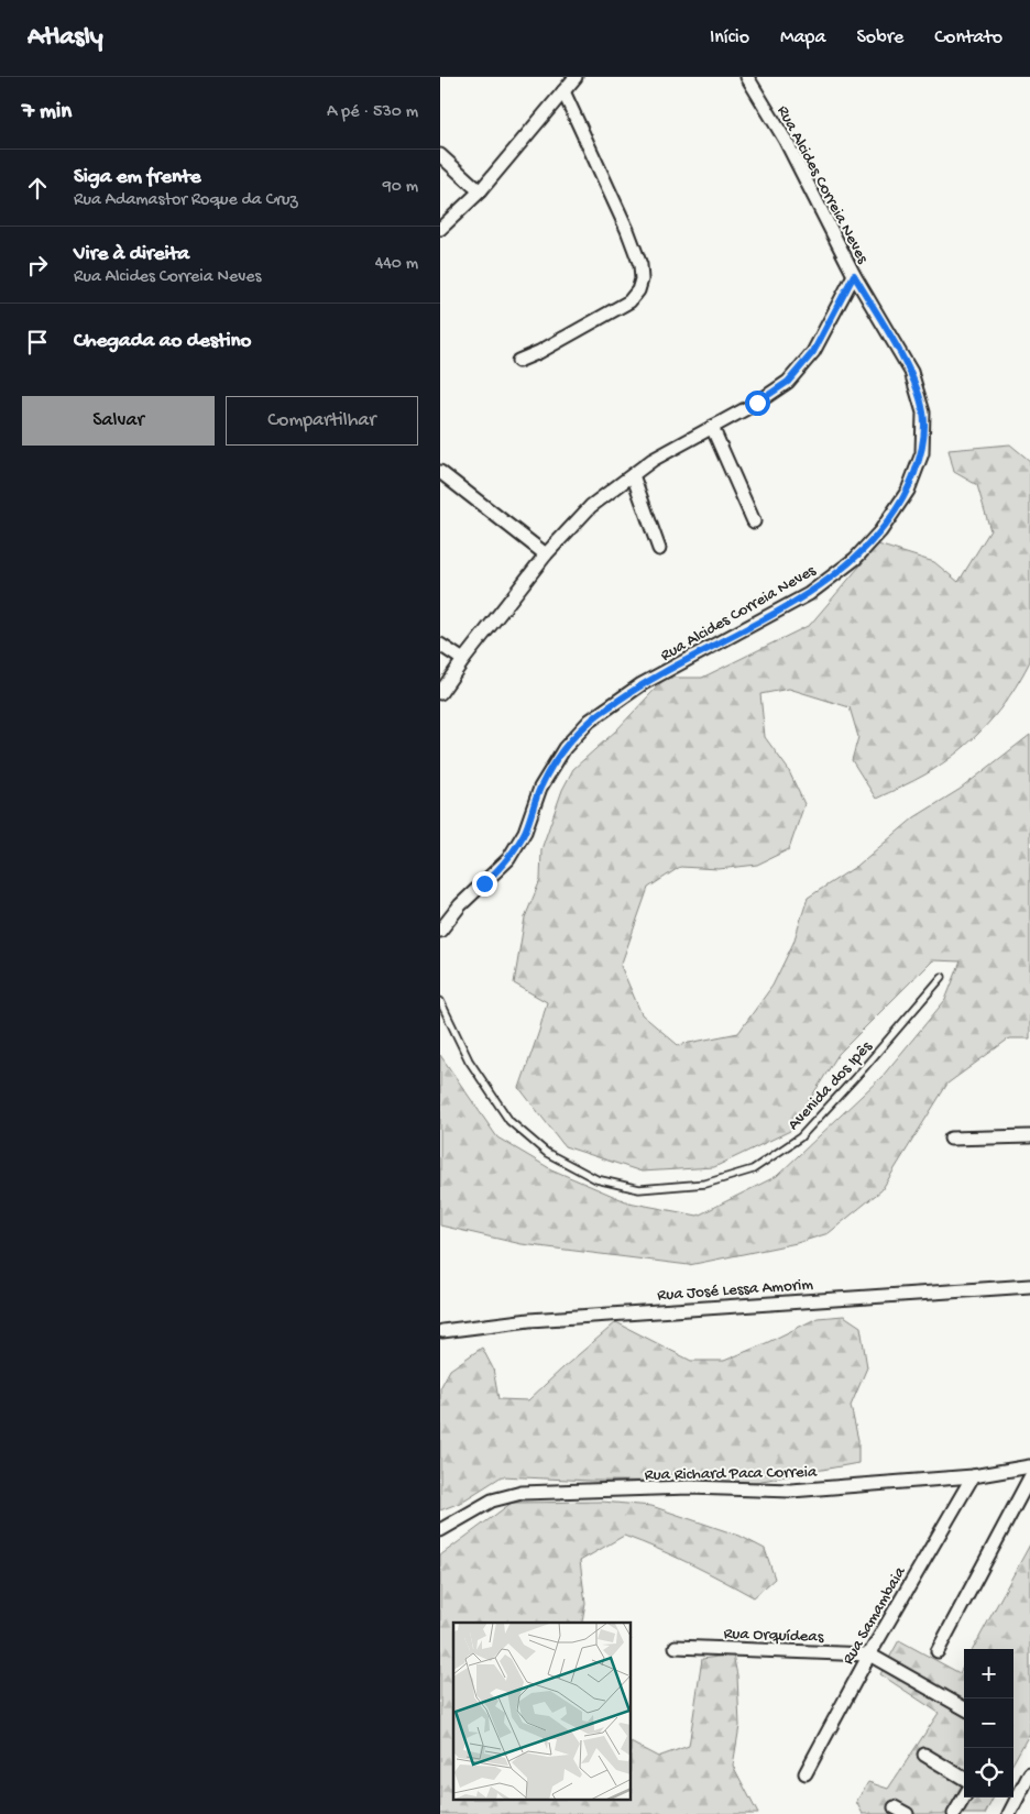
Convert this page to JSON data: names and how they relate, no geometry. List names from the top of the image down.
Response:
{
  "streets": {
    "street": [
      "Rua Alcides Correia Neves",
      "Rua José Lessa Amorim",
      "Rua Richard Paca Correia",
      "Rua Samambaia",
      "Rua Orquídeas"
    ],
    "lane": ["Avenida dos Ipês"]
  },
  "crossings": [
    ["Rua Richard Paca Correia", "Rua Samambaia"],
    ["Rua Samambaia", "Rua Orquídeas"]
  ],
  "page": {
    "header": "Atlasly",
    "nav": [
      "Início",
      "Mapa",
      "Sobre",
      "Contato"
    ],
    "heading": ["7 min", "A pé · 530 m"],
    "list": [
      ["Siga em frente", "Rua Adamastor Roque da Cruz", "90 m"],
      ["Vire à direita", "Rua Alcides Correia Neves", "440 m"],
      "Chegada ao destino"
    ],
    "buttons": ["Salvar", "Compartilhar"],
    "map_buttons": ["+", "−"]
  }
}
